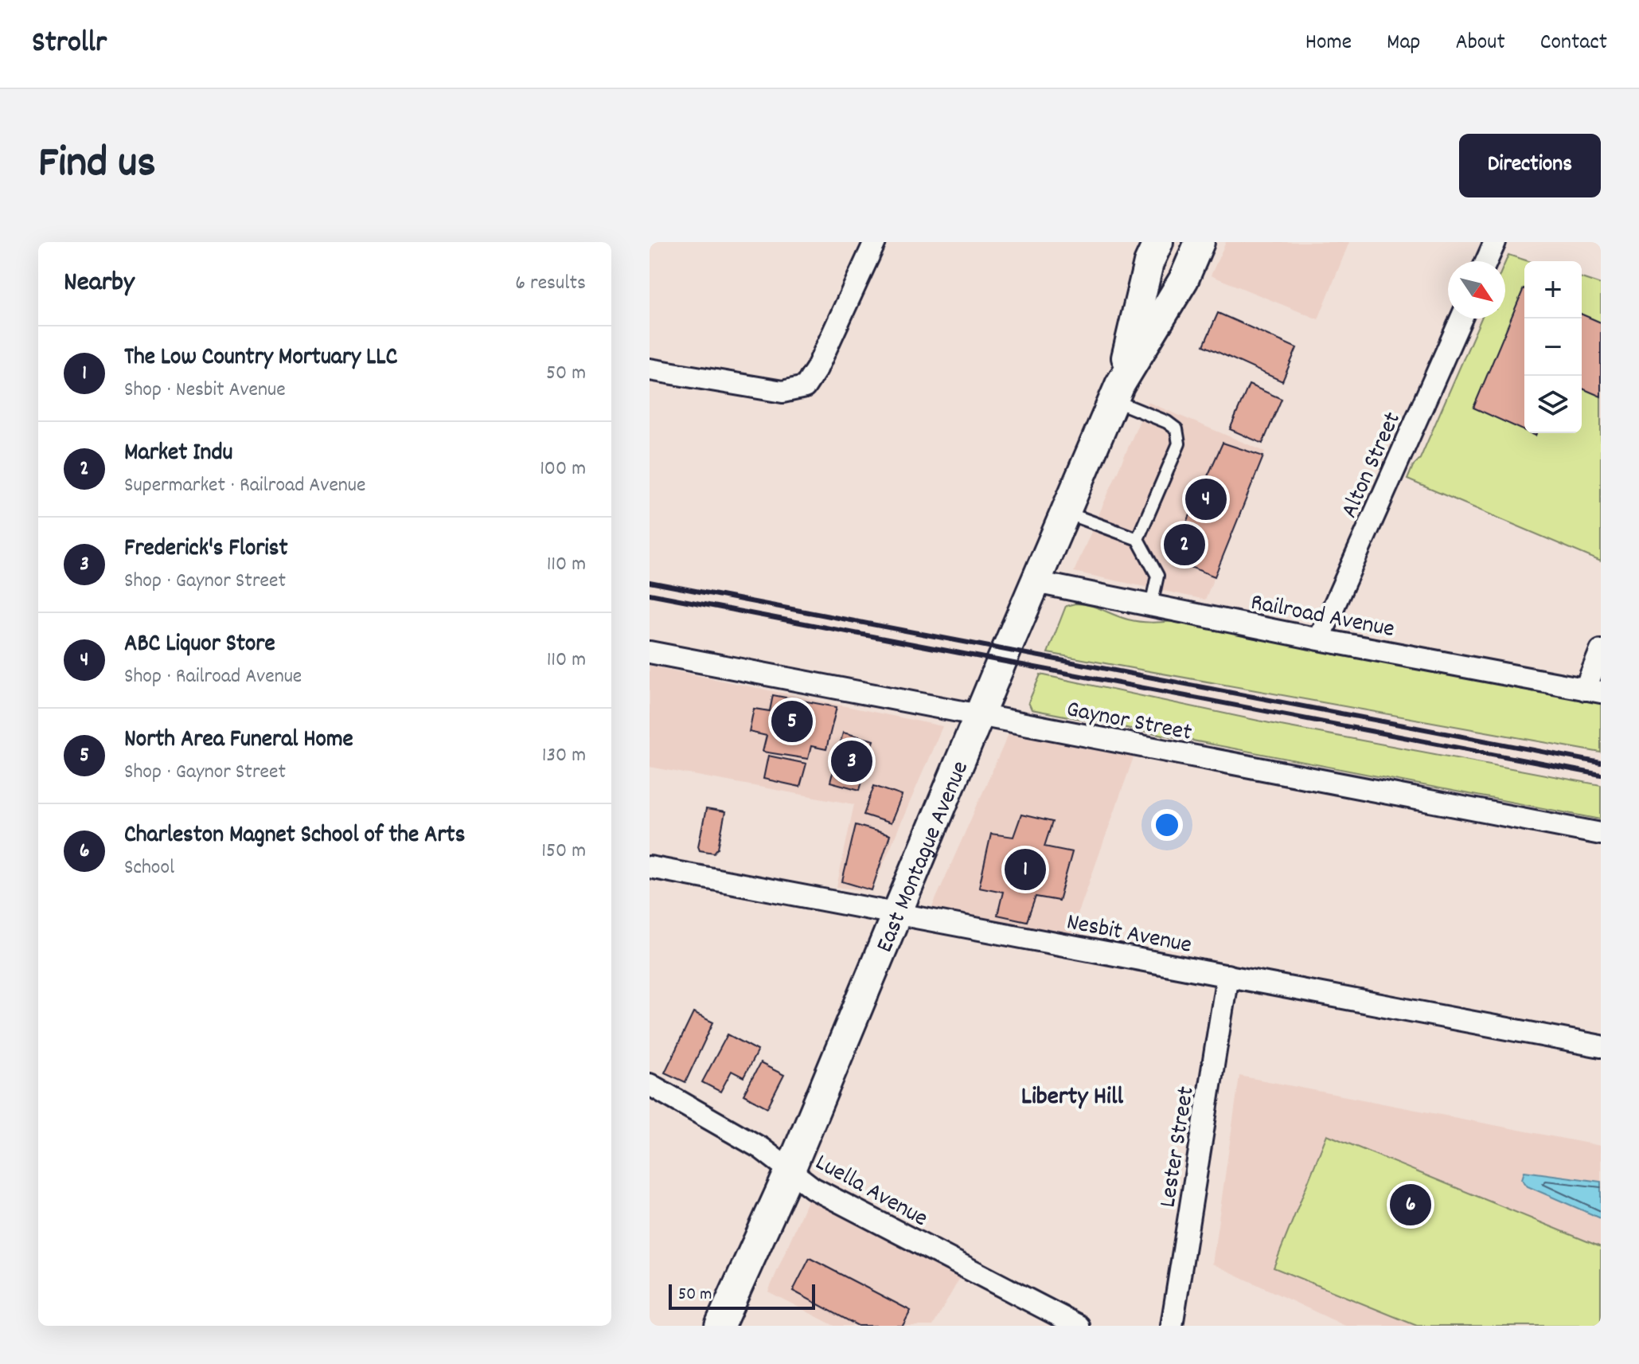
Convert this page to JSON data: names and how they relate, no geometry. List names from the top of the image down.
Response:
{
  "streets": {
    "main road": ["East Montague Avenue"],
    "street": [
      "Alton Street",
      "Railroad Avenue",
      "Gaynor Street",
      "Nesbit Avenue",
      "Lester Street",
      "Luella Avenue"
    ]
  },
  "crossings": [
    ["Alton Street", "Railroad Avenue"],
    ["Railroad Avenue", "East Montague Avenue"],
    ["Gaynor Street", "East Montague Avenue"],
    ["East Montague Avenue", "Nesbit Avenue"],
    ["East Montague Avenue", "Luella Avenue"],
    ["Nesbit Avenue", "Lester Street"]
  ],
  "districts": ["Liberty Hill"],
  "scale_bar": "50 m",
  "north": "bottom right",
  "page": {
    "header": "Strollr",
    "nav": [
      "Home",
      "Map",
      "About",
      "Contact"
    ],
    "title": "Find us",
    "buttons": "Directions",
    "heading": ["Nearby", "6 results"],
    "map_buttons": ["+", "−"],
    "list": [
      {
        "mark": "1",
        "name": "The Low Country Mortuary LLC",
        "note": "Shop · Nesbit Avenue",
        "value": "50 m"
      },
      {
        "mark": "2",
        "name": "Market Indu",
        "note": "Supermarket · Railroad Avenue",
        "value": "100 m"
      },
      {
        "mark": "3",
        "name": "Frederick's Florist",
        "note": "Shop · Gaynor Street",
        "value": "110 m"
      },
      {
        "mark": "4",
        "name": "ABC Liquor Store",
        "note": "Shop · Railroad Avenue",
        "value": "110 m"
      },
      {
        "mark": "5",
        "name": "North Area Funeral Home",
        "note": "Shop · Gaynor Street",
        "value": "130 m"
      },
      {
        "mark": "6",
        "name": "Charleston Magnet School of the Arts",
        "note": "School",
        "value": "150 m"
      }
    ],
    "pins": [
      "4",
      "2",
      "5",
      "3",
      "1",
      "6"
    ],
    "scale": "50 m"
  }
}
